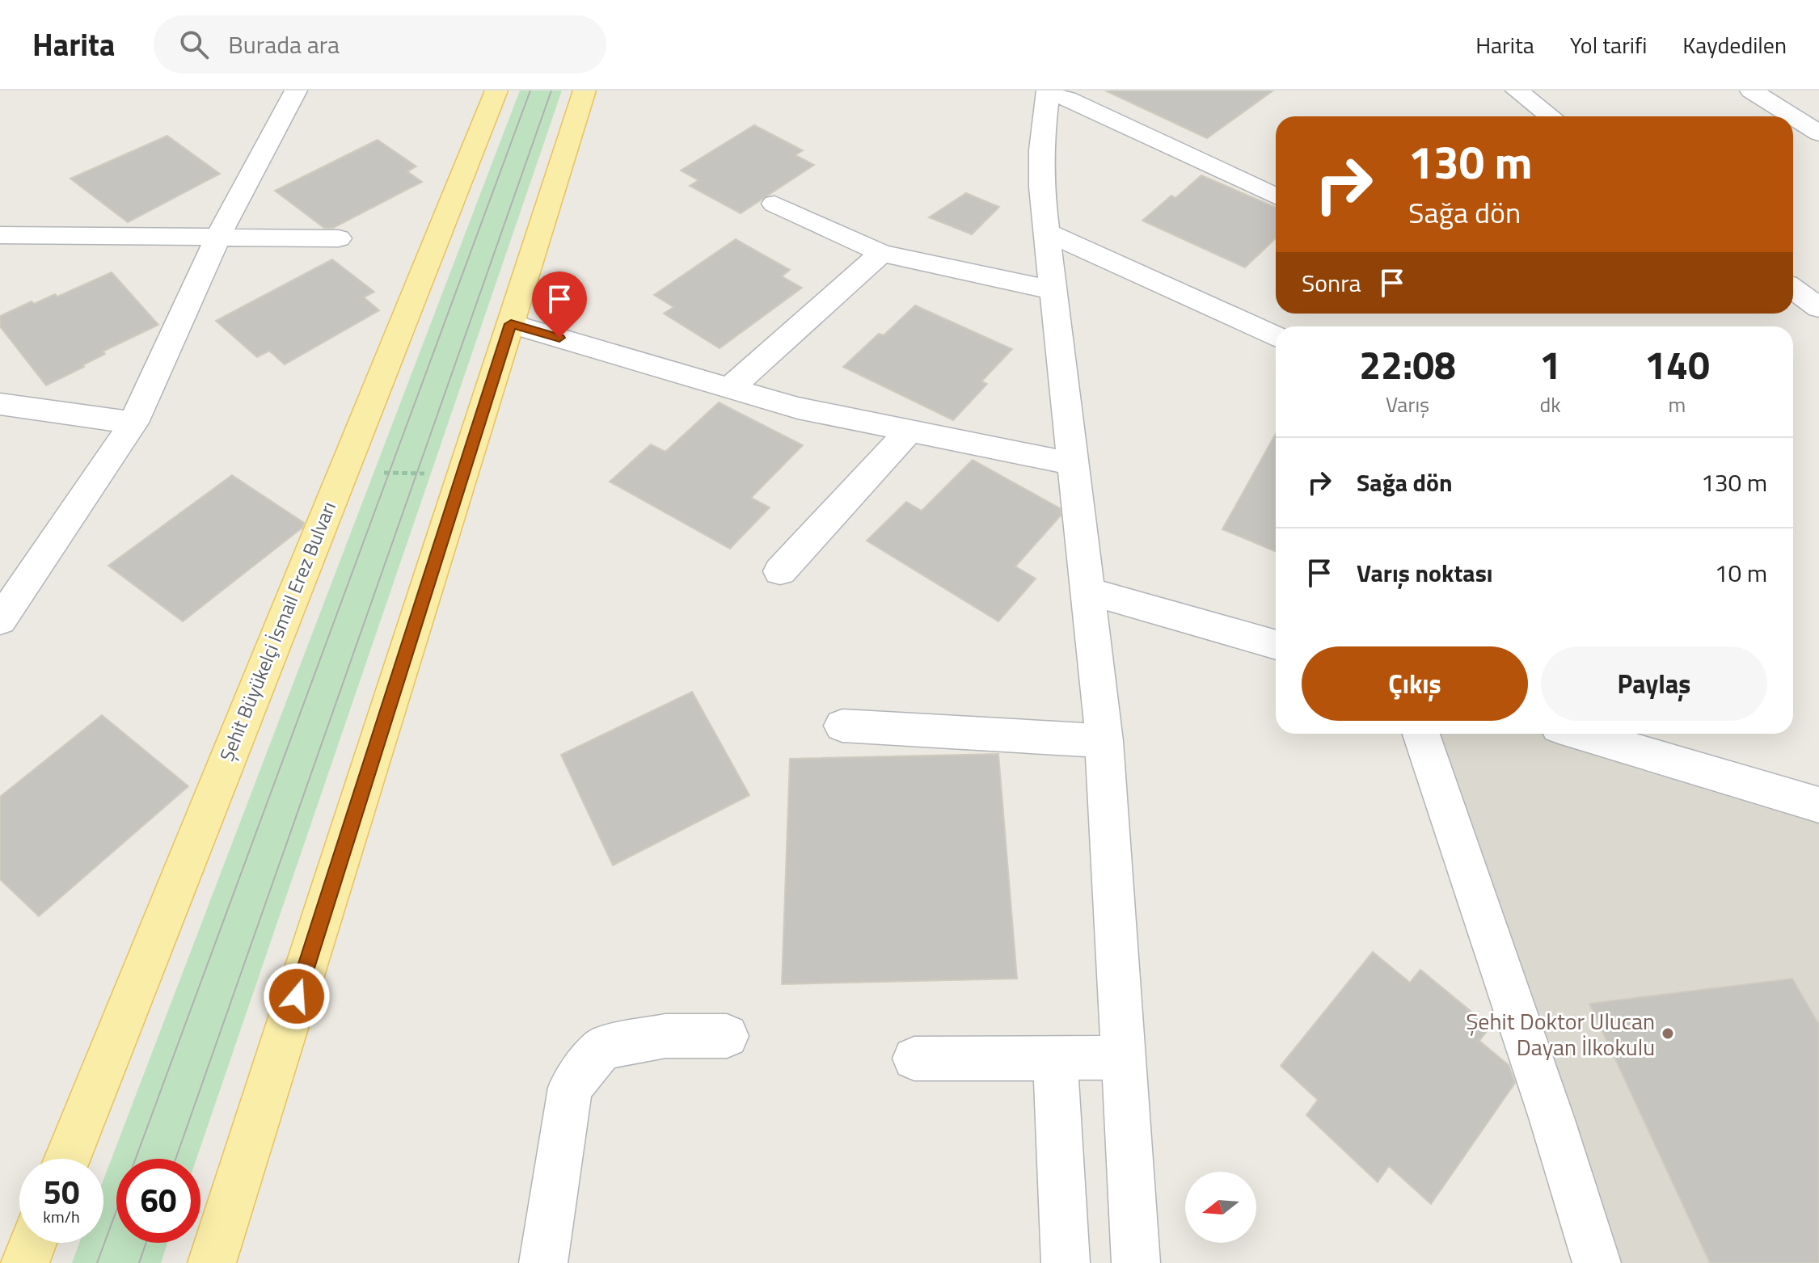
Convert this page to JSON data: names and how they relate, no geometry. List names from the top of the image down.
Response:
{
  "streets": {
    "main road": ["Şehit Büyükelçi İsmail Erez Bulvarı"]
  },
  "places": ["Şehit Doktor Ulucan Dayan İlkokulu"],
  "north": "left",
  "page": {
    "header": "Harita",
    "search": "Burada ara",
    "nav": ["Harita", "Yol tarifi", "Kaydedilen"],
    "turn": ["130 m", "Sağa dön"],
    "then": "Sonra",
    "eta": [
      "22:08",
      "Varış",
      "1",
      "dk",
      "140",
      "m"
    ],
    "list": [
      {
        "name": "Sağa dön",
        "value": "130 m"
      },
      {
        "name": "Varış noktası",
        "value": "10 m"
      }
    ],
    "buttons": ["Çıkış", "Paylaş"],
    "speed": "50 km/h",
    "limit": "60"
  }
}
